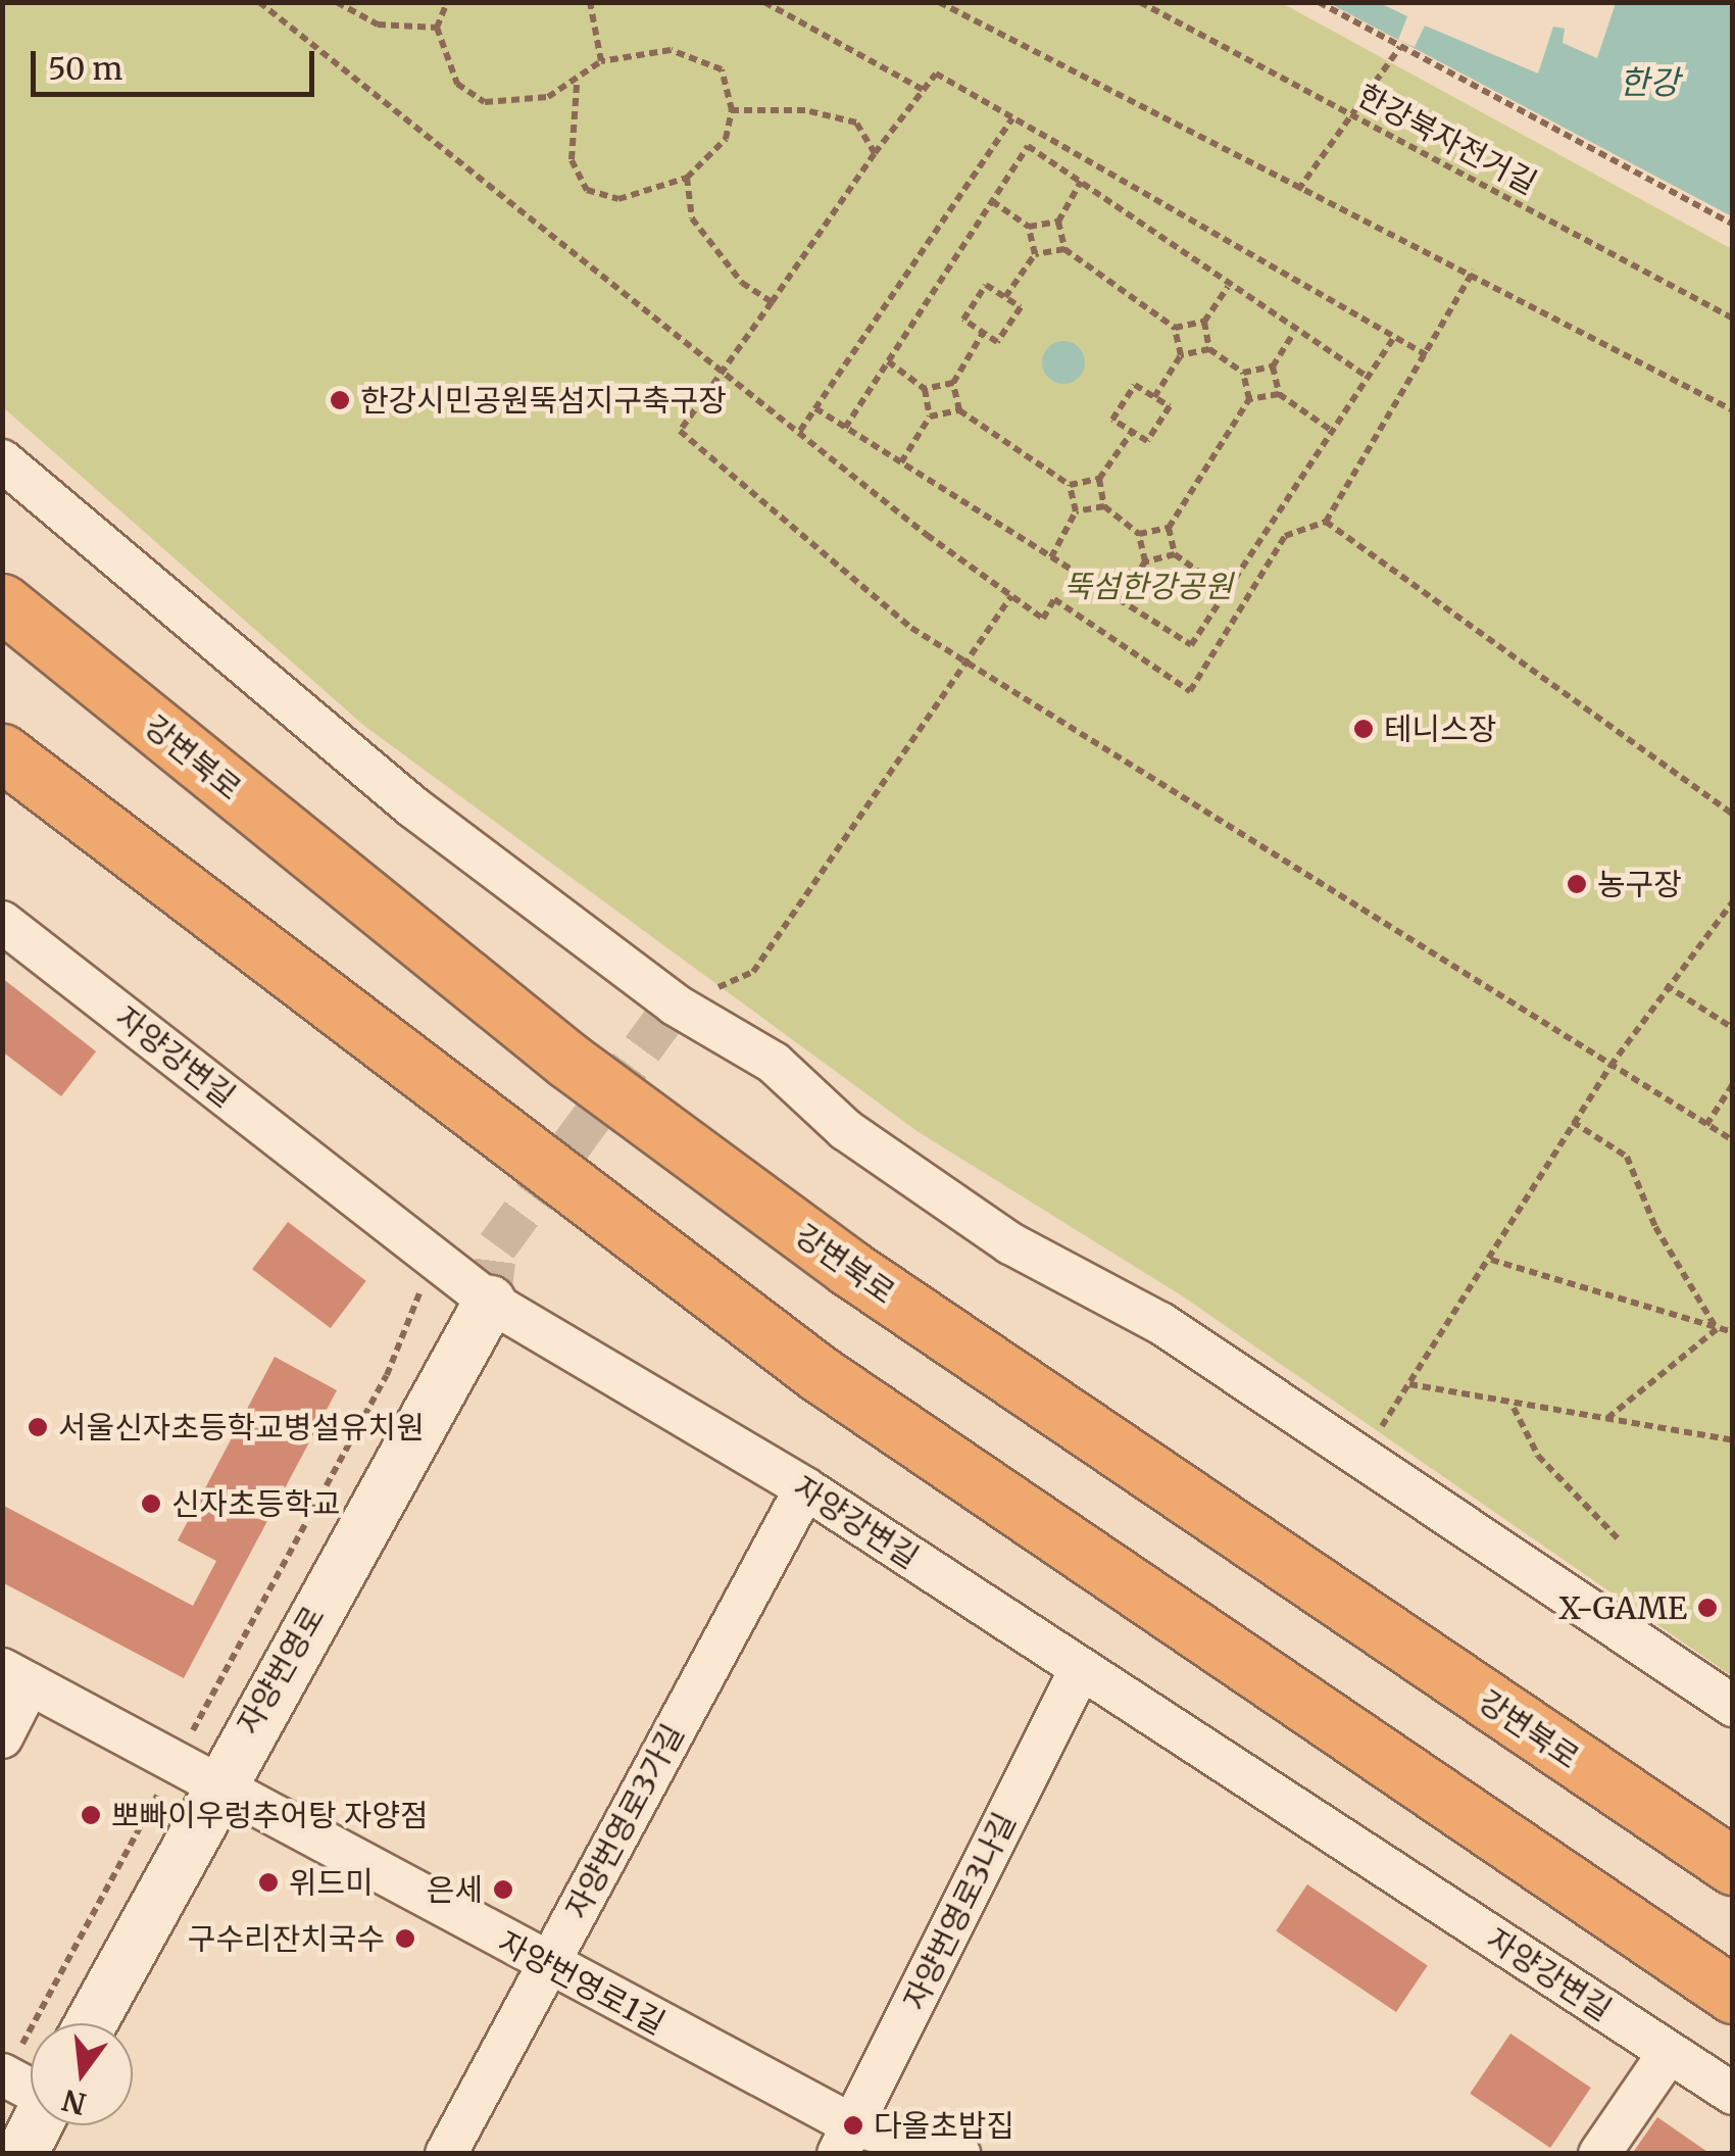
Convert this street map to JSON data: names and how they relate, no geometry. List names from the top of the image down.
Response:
{
  "streets": {
    "highway": ["강변북로"],
    "street": [
      "자양강변길",
      "자양번영로",
      "자양번영로3가길",
      "자양번영로3나길",
      "자양번영로1길"
    ],
    "path": ["한강북자전거길"]
  },
  "crossings": [
    ["자양강변길", "자양번영로"],
    ["자양강변길", "자양번영로3가길"],
    ["자양강변길", "자양번영로3나길"],
    ["자양번영로", "자양번영로1길"],
    ["자양번영로3가길", "자양번영로1길"],
    ["자양번영로3나길", "자양번영로1길"]
  ],
  "water": ["한강"],
  "parks": ["뚝섬한강공원"],
  "places": [
    "한강시민공원뚝섬지구축구장",
    "테니스장",
    "농구장",
    "서울신자초등학교병설유치원",
    "신자초등학교",
    "X-GAME",
    "뽀빠이우렁추어탕 자양점",
    "위드미",
    "은세",
    "구수리잔치국수",
    "다올초밥집"
  ],
  "scale_bar": "50 m",
  "north": "bottom"
}
